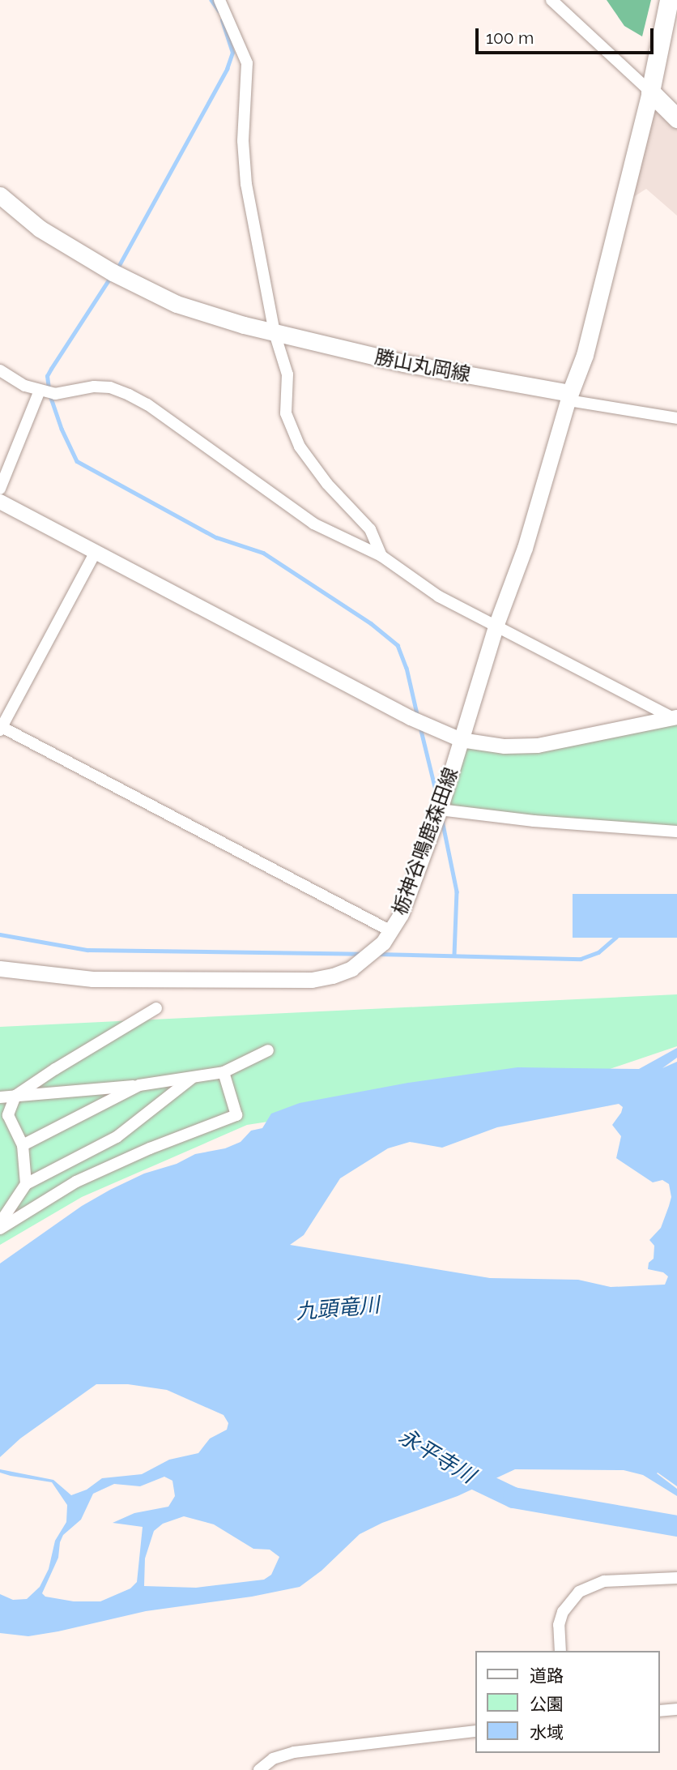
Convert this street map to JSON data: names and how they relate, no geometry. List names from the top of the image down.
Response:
{
  "streets": {
    "main road": ["勝山丸岡線", "栃神谷鳴鹿森田線"]
  },
  "crossings": [
    ["勝山丸岡線", "栃神谷鳴鹿森田線"]
  ],
  "water": ["九頭竜川", "永平寺川"],
  "legend": ["道路", "公園", "水域"],
  "scale_bar": "100 m"
}
